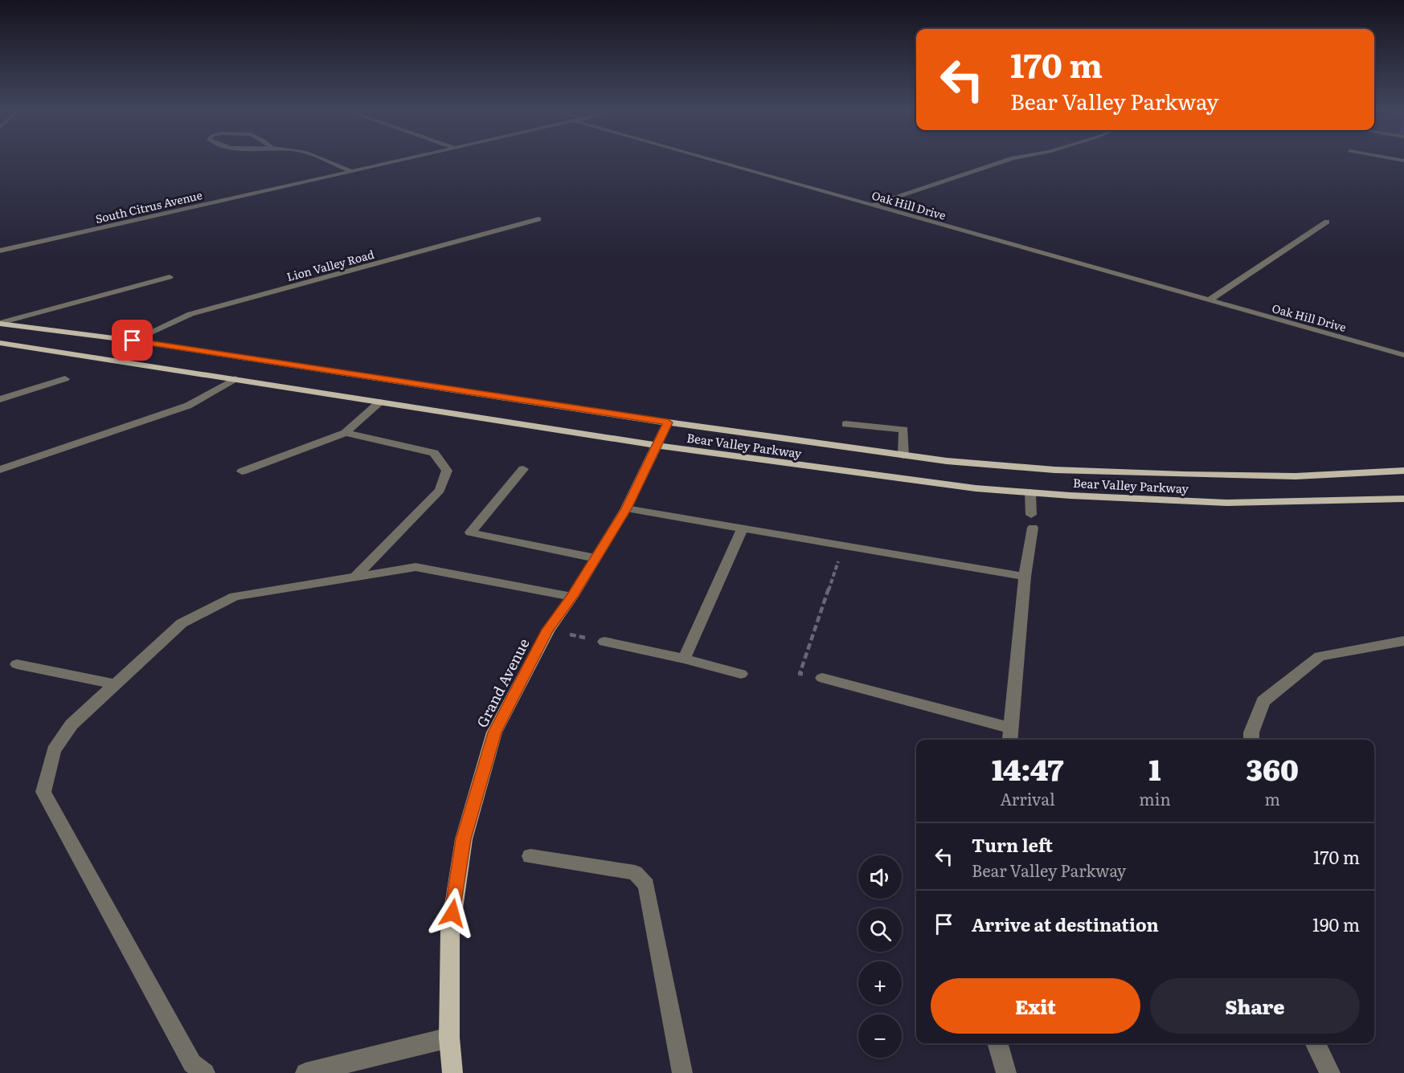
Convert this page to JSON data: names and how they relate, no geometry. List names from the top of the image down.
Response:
{
  "streets": {
    "main road": ["Bear Valley Parkway", "Grand Avenue"],
    "street": ["Oak Hill Drive", "South Citrus Avenue", "Lion Valley Road"]
  },
  "crossings": [
    ["Lion Valley Road", "Bear Valley Parkway"],
    ["Bear Valley Parkway", "Grand Avenue"]
  ],
  "page": {
    "turn": ["170 m", "Bear Valley Parkway"],
    "eta": [
      "14:47",
      "Arrival",
      "1",
      "min",
      "360",
      "m"
    ],
    "list": [
      {
        "name": "Turn left",
        "note": "Bear Valley Parkway",
        "value": "170 m"
      },
      {
        "name": "Arrive at destination",
        "value": "190 m"
      }
    ],
    "map_buttons": ["+", "−"],
    "buttons": ["Exit", "Share"]
  }
}
